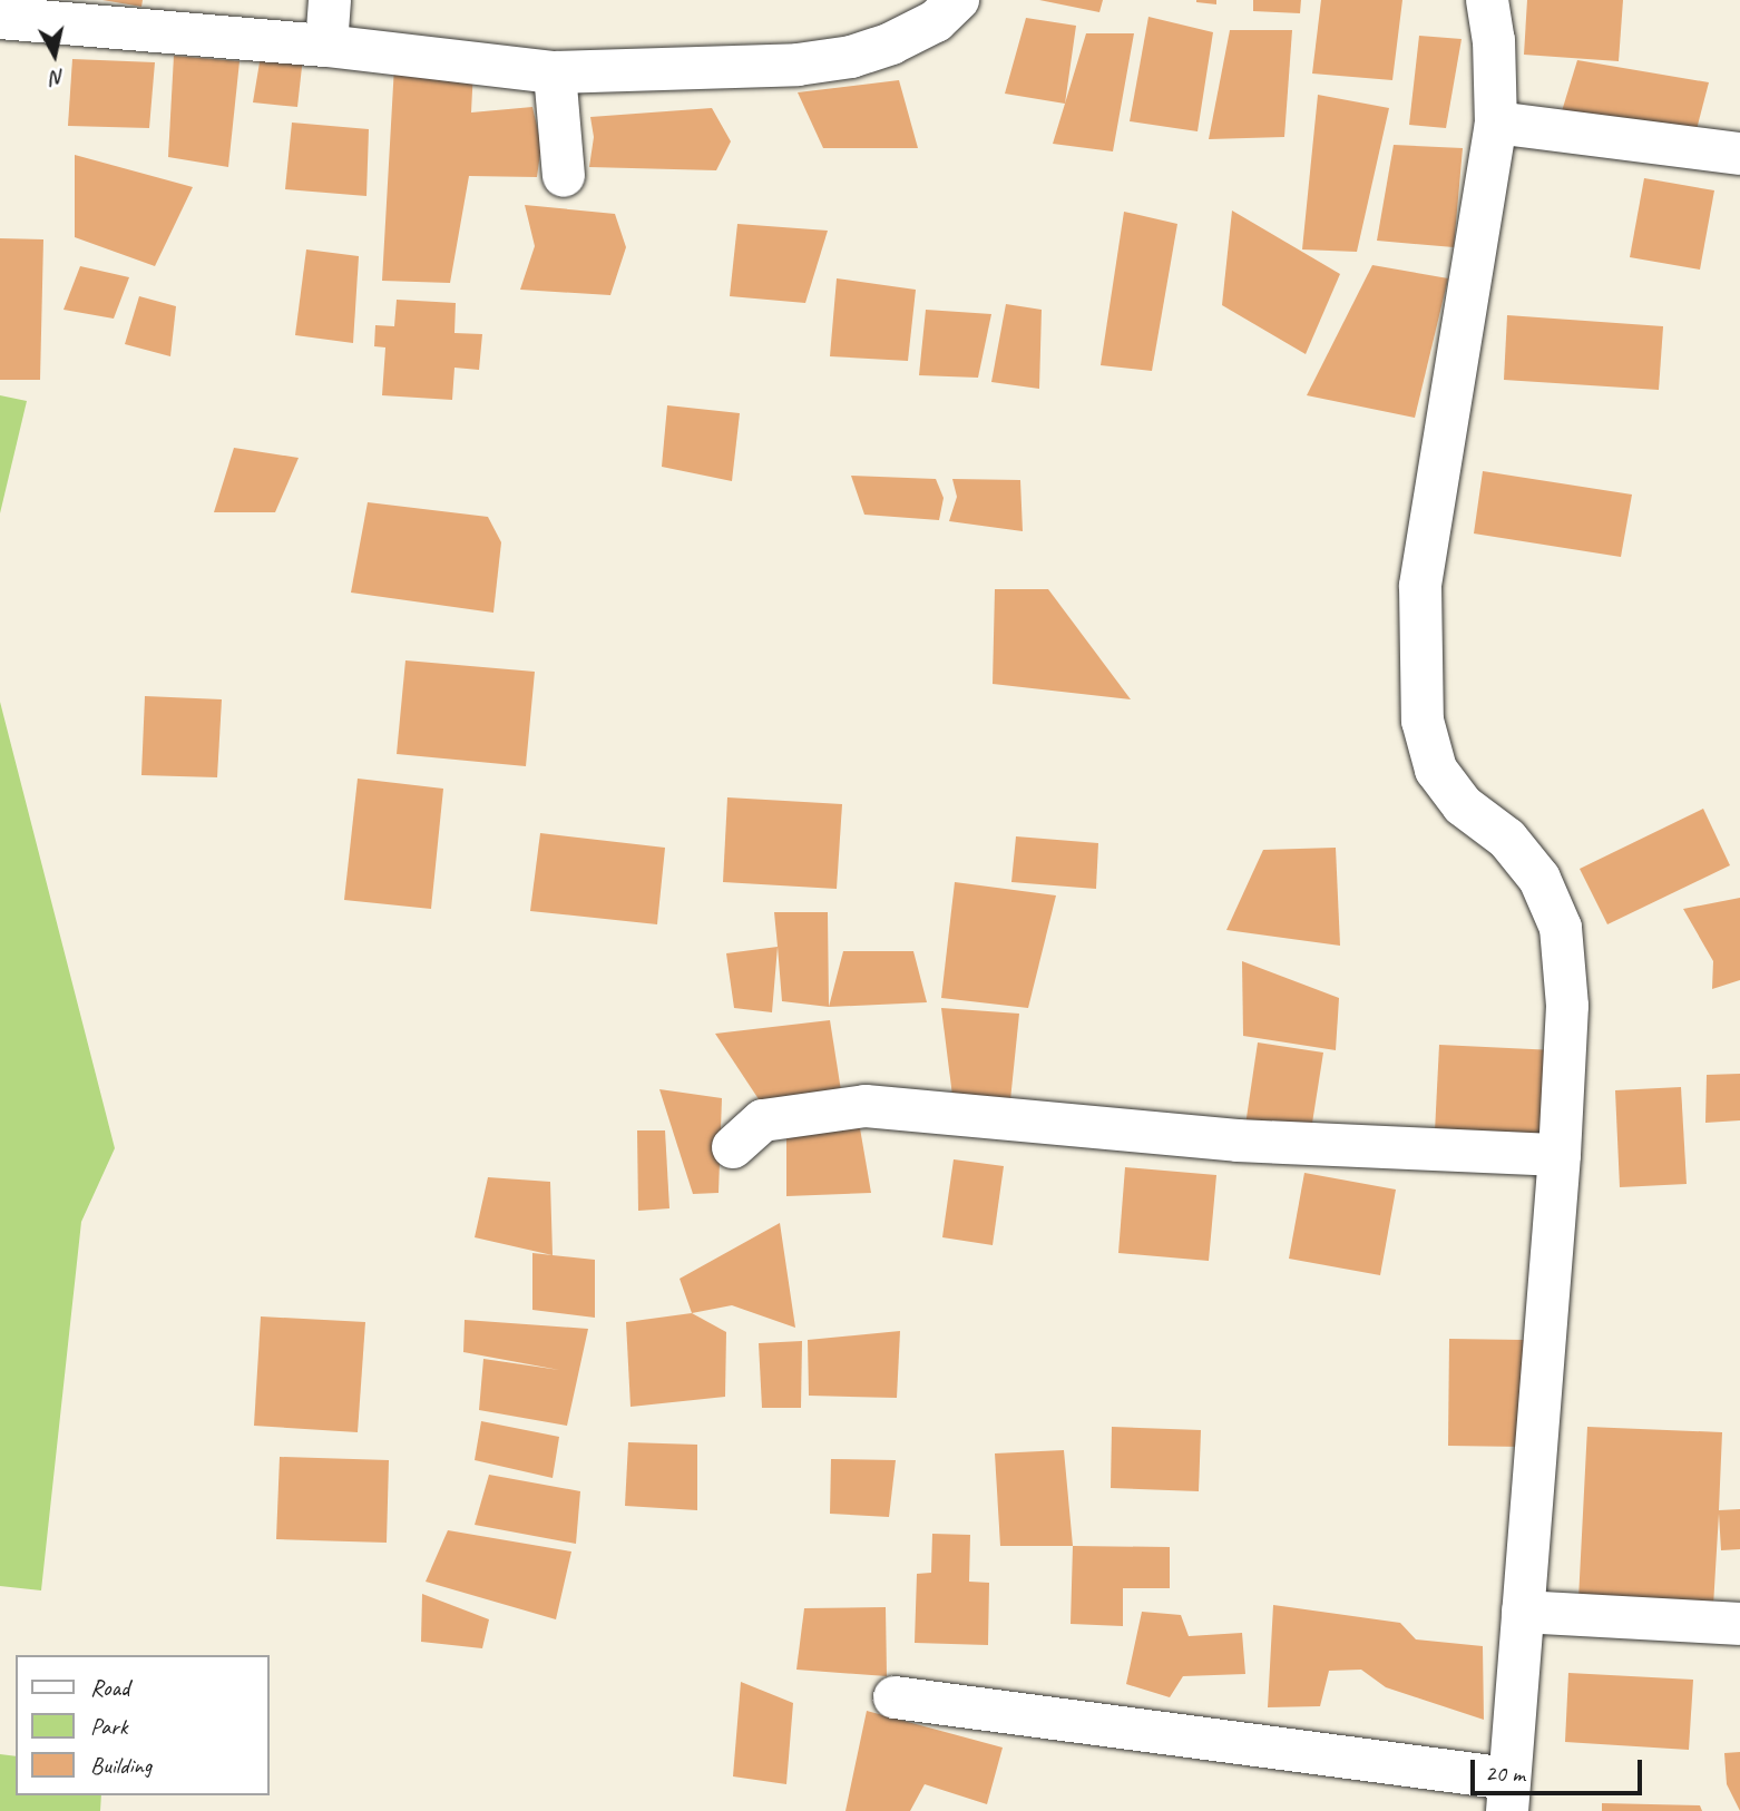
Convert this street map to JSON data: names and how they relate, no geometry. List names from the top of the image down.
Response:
{
  "legend": ["Road", "Park", "Building"],
  "scale_bar": "20 m",
  "north": "bottom"
}
